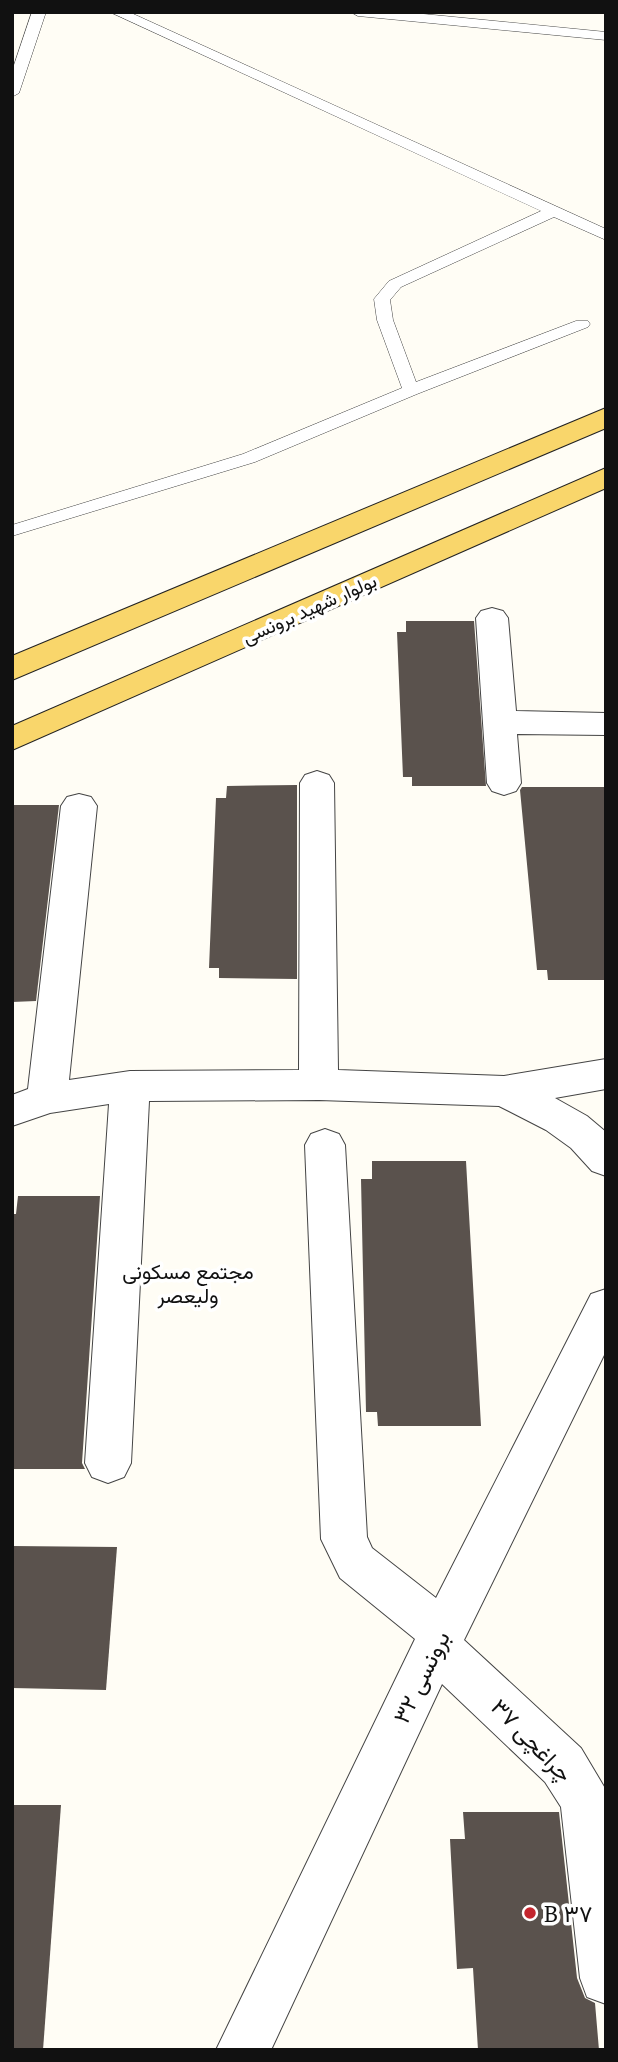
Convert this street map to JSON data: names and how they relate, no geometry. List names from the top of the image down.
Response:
{
  "streets": {
    "main road": ["بولوار شهید برونسی"],
    "street": ["برونسی ۳۲", "چراغچی ۳۷"]
  },
  "crossings": [
    ["برونسی ۳۲", "چراغچی ۳۷"]
  ],
  "districts": ["مجتمع مسکونی ولیعصر"],
  "places": ["B ۳۷"]
}
